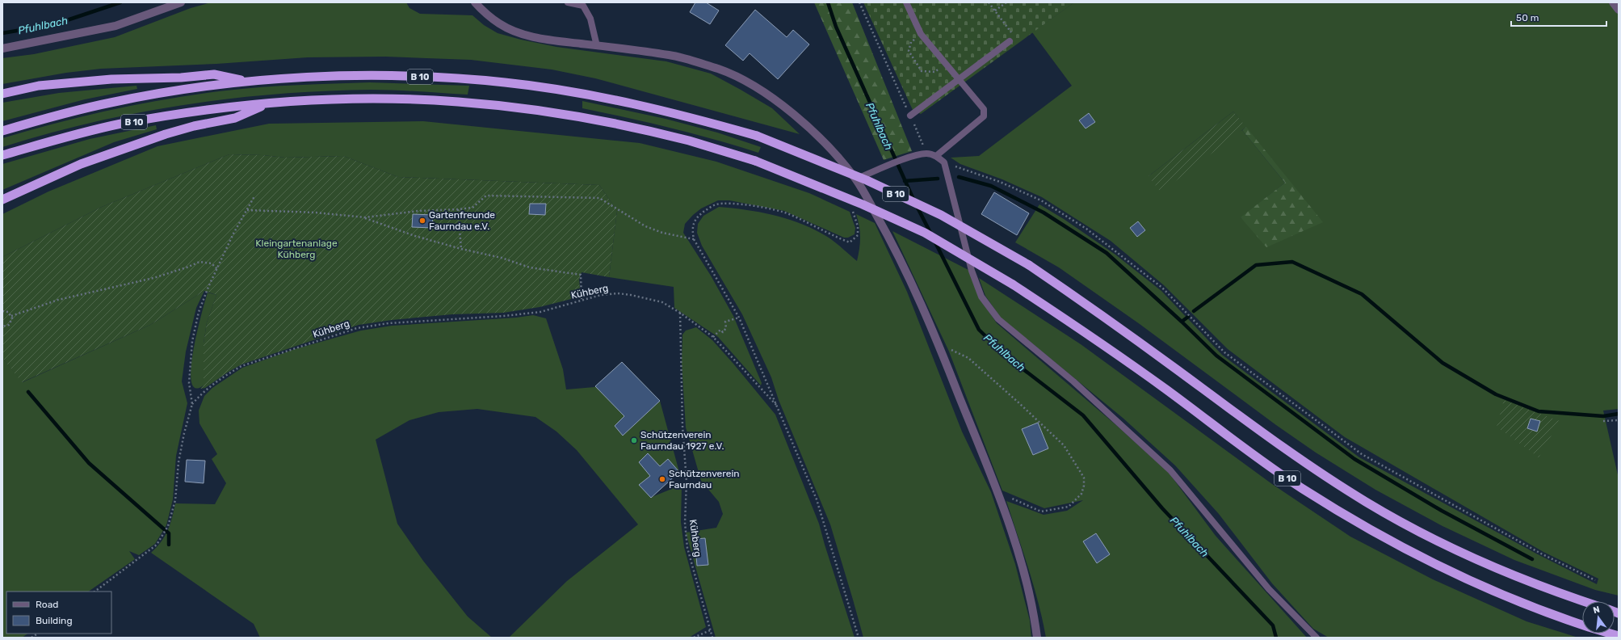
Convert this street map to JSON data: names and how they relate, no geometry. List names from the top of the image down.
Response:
{
  "streets": {
    "highway": ["B 10"],
    "path": ["Kühberg"]
  },
  "water": ["Pfuhlbach"],
  "parks": ["Kleingartenanlage Kühberg"],
  "places": ["Gartenfreunde Faurndau e.V.", "Schützenverein Faurndau 1927 e.V.", "Schützenverein Faurndau"],
  "legend": ["Road", "Building"],
  "scale_bar": "50 m",
  "north": "top"
}
